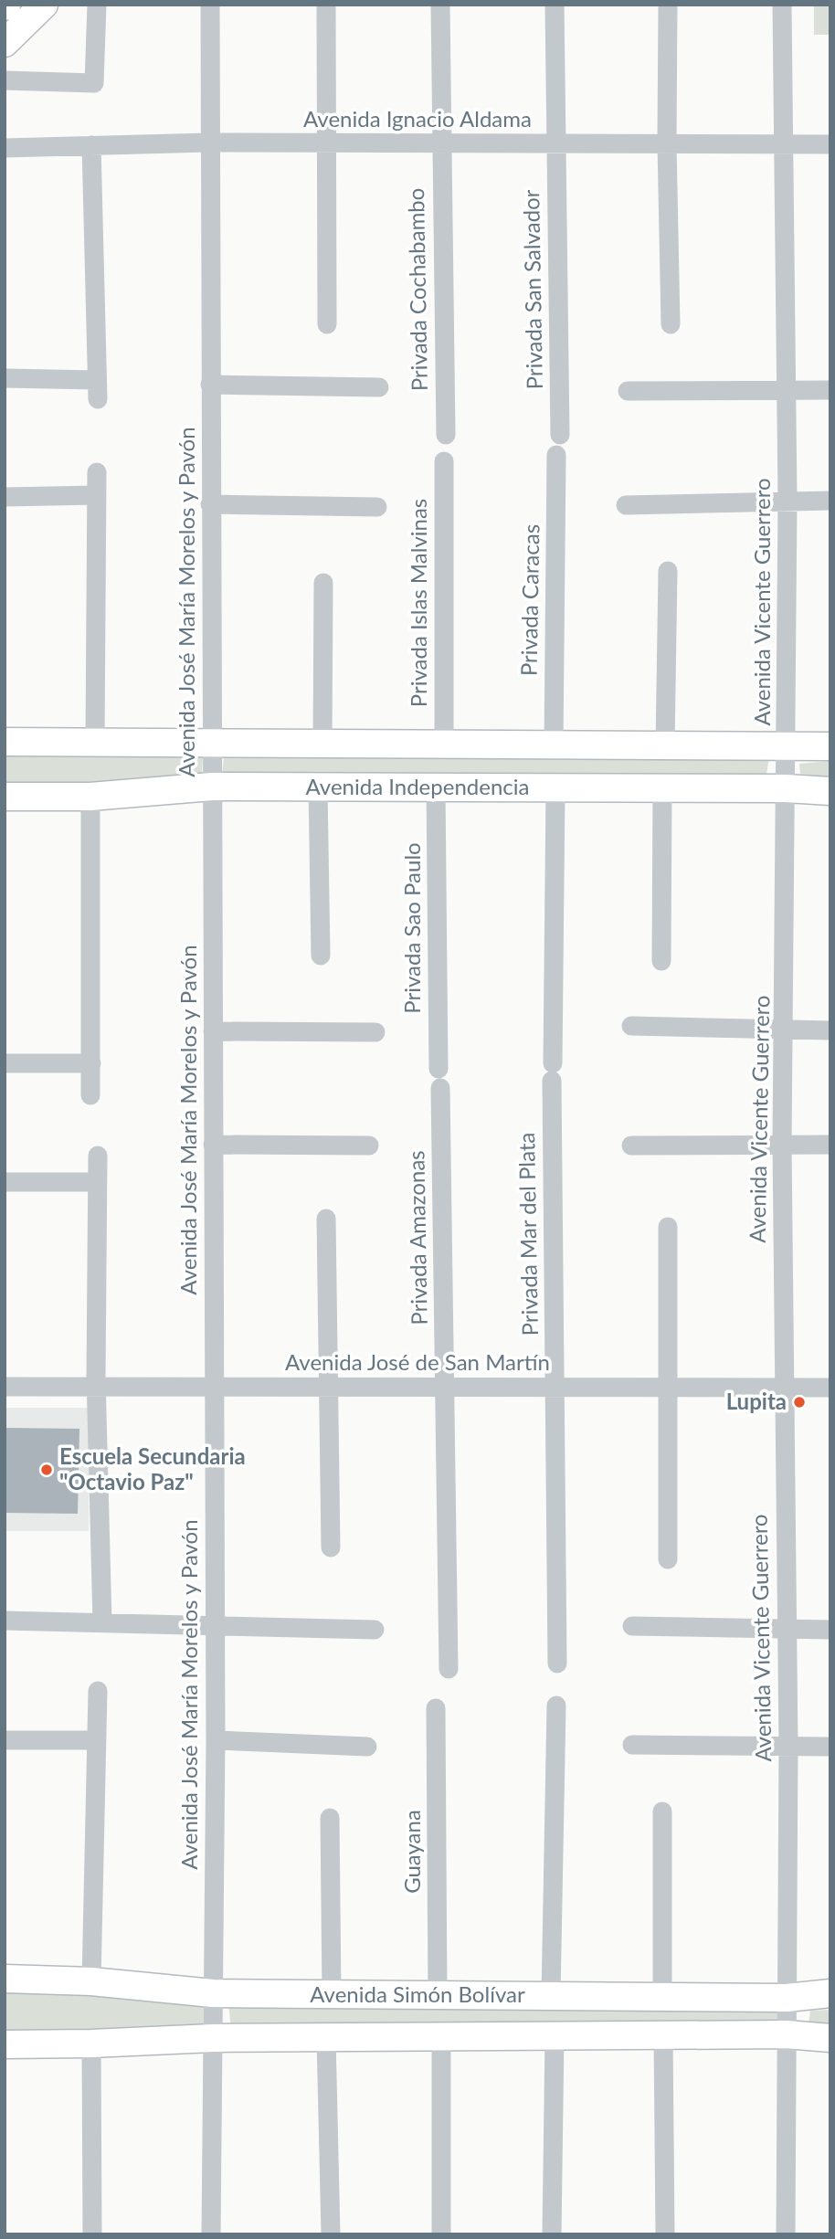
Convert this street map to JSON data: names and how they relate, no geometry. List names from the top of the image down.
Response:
{
  "streets": {
    "main road": ["Avenida Independencia", "Avenida Simón Bolívar"],
    "street": [
      "Avenida Ignacio Aldama",
      "Privada Cochabambo",
      "Privada San Salvador",
      "Privada Caracas",
      "Avenida José María Morelos y Pavón",
      "Avenida Vicente Guerrero",
      "Privada Islas Malvinas",
      "Privada Sao Paulo",
      "Privada Mar del Plata",
      "Privada Amazonas",
      "Avenida José de San Martín",
      "Guayana"
    ]
  },
  "crossings": [
    ["Avenida Ignacio Aldama", "Privada Cochabambo"],
    ["Avenida Ignacio Aldama", "Privada San Salvador"],
    ["Avenida Ignacio Aldama", "Avenida José María Morelos y Pavón"],
    ["Avenida Ignacio Aldama", "Avenida Vicente Guerrero"],
    ["Privada Caracas", "Avenida Independencia"],
    ["Avenida José María Morelos y Pavón", "Avenida Independencia"],
    ["Avenida José María Morelos y Pavón", "Avenida José de San Martín"],
    ["Avenida José María Morelos y Pavón", "Avenida Simón Bolívar"],
    ["Avenida Vicente Guerrero", "Avenida Independencia"],
    ["Avenida Vicente Guerrero", "Avenida José de San Martín"],
    ["Avenida Vicente Guerrero", "Avenida Simón Bolívar"],
    ["Privada Islas Malvinas", "Avenida Independencia"],
    ["Avenida Independencia", "Privada Sao Paulo"],
    ["Avenida Independencia", "Privada Mar del Plata"],
    ["Privada Sao Paulo", "Privada Amazonas"],
    ["Privada Mar del Plata", "Avenida José de San Martín"],
    ["Privada Amazonas", "Avenida José de San Martín"],
    ["Guayana", "Avenida Simón Bolívar"]
  ],
  "places": ["Lupita", "Escuela Secundaria \"Octavio Paz\""]
}
